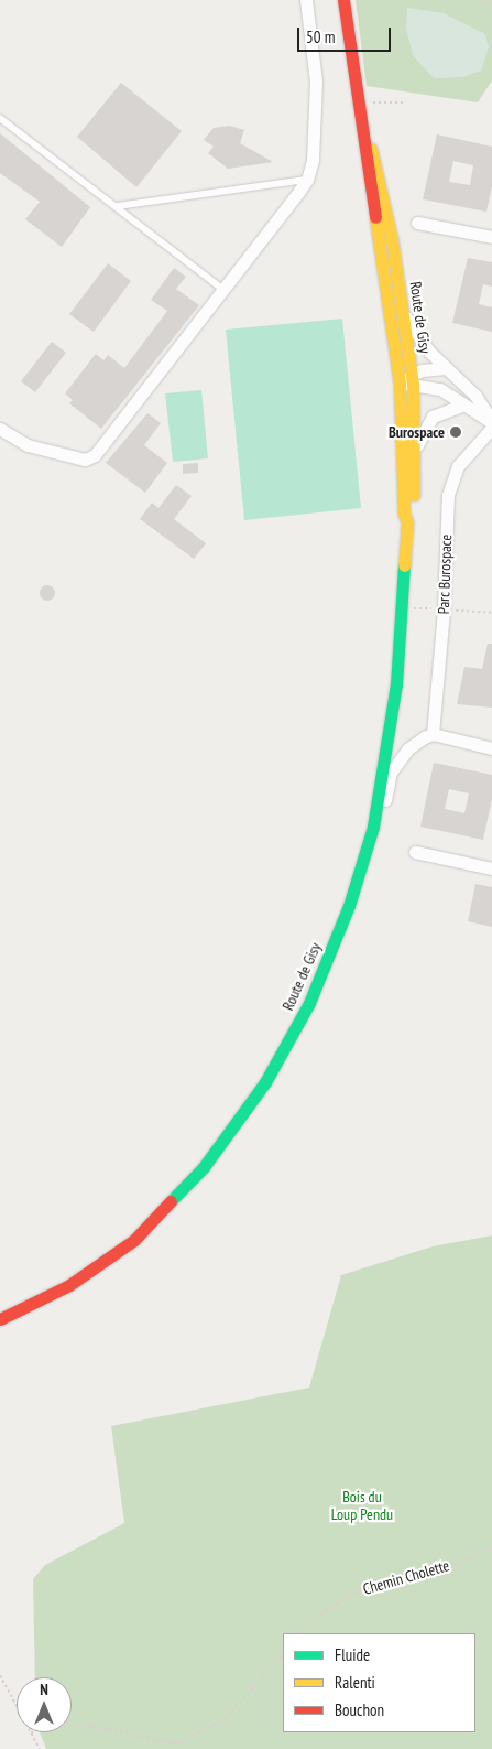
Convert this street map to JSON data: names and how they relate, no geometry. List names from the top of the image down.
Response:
{
  "streets": {
    "street": ["Route de Gisy", "Parc Burospace"],
    "path": ["Chemin Cholette"]
  },
  "parks": ["Bois du Loup Pendu"],
  "places": ["Burospace"],
  "legend": ["Fluide", "Ralenti", "Bouchon"],
  "scale_bar": "50 m",
  "north": "top"
}
